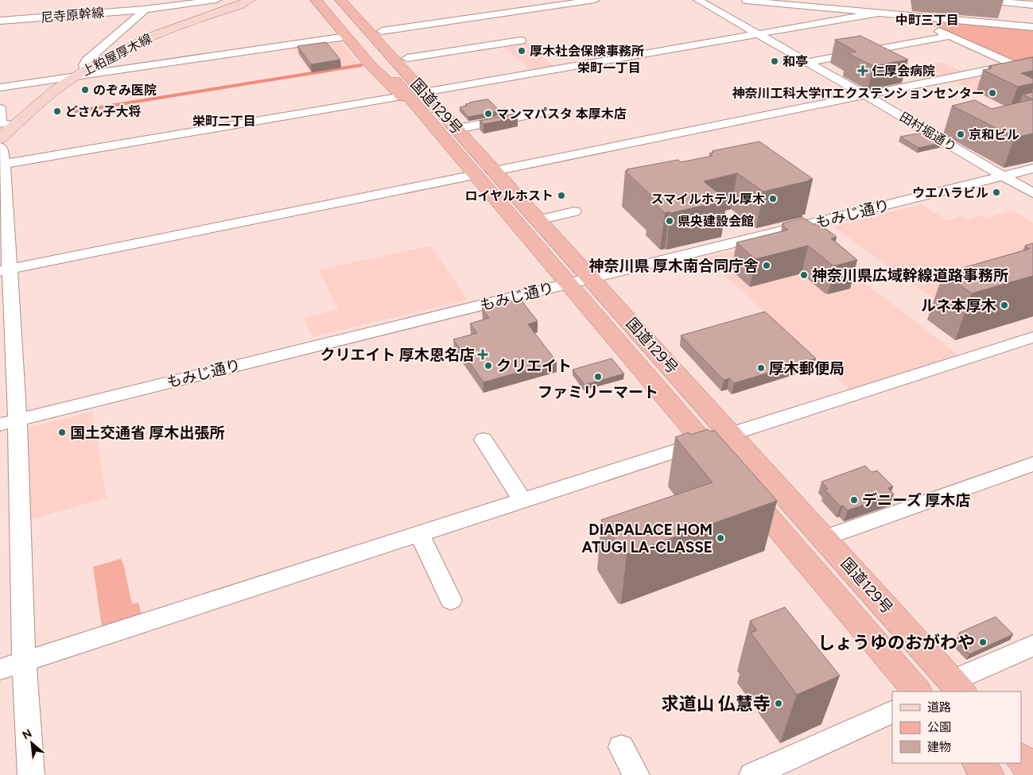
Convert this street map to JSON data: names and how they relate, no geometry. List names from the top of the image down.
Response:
{
  "streets": {
    "highway": ["国道129号"],
    "main road": ["上粕屋厚木線"],
    "street": ["尼寺原幹線", "田村堀通り", "もみじ通り"]
  },
  "crossings": [
    ["国道129号", "もみじ通り"],
    ["田村堀通り", "もみじ通り"]
  ],
  "districts": ["中町三丁目", "栄町一丁目", "栄町二丁目"],
  "places": {
    "other": [
      "厚木社会保険事務所",
      "和亭",
      "のぞみ医院",
      "神奈川工科大学ITエクステンションセンター",
      "どさん子大将",
      "マンマパスタ 本厚木店",
      "京和ビル",
      "ウエハラビル",
      "ロイヤルホスト",
      "スマイルホテル厚木",
      "県央建設会館",
      "神奈川県 厚木南合同庁舎",
      "神奈川県広域幹線道路事務所",
      "ルネ本厚木",
      "クリエイト",
      "厚木郵便局",
      "ファミリーマート",
      "国土交通省 厚木出張所",
      "デニーズ 厚木店",
      "DIAPALACE HOM ATUGI LA-CLASSE",
      "しょうゆのおがわや",
      "求道山 仏慧寺"
    ],
    "health": ["仁厚会病院", "クリエイト 厚木恩名店"]
  },
  "legend": ["道路", "公園", "建物"],
  "north": "top left"
}
